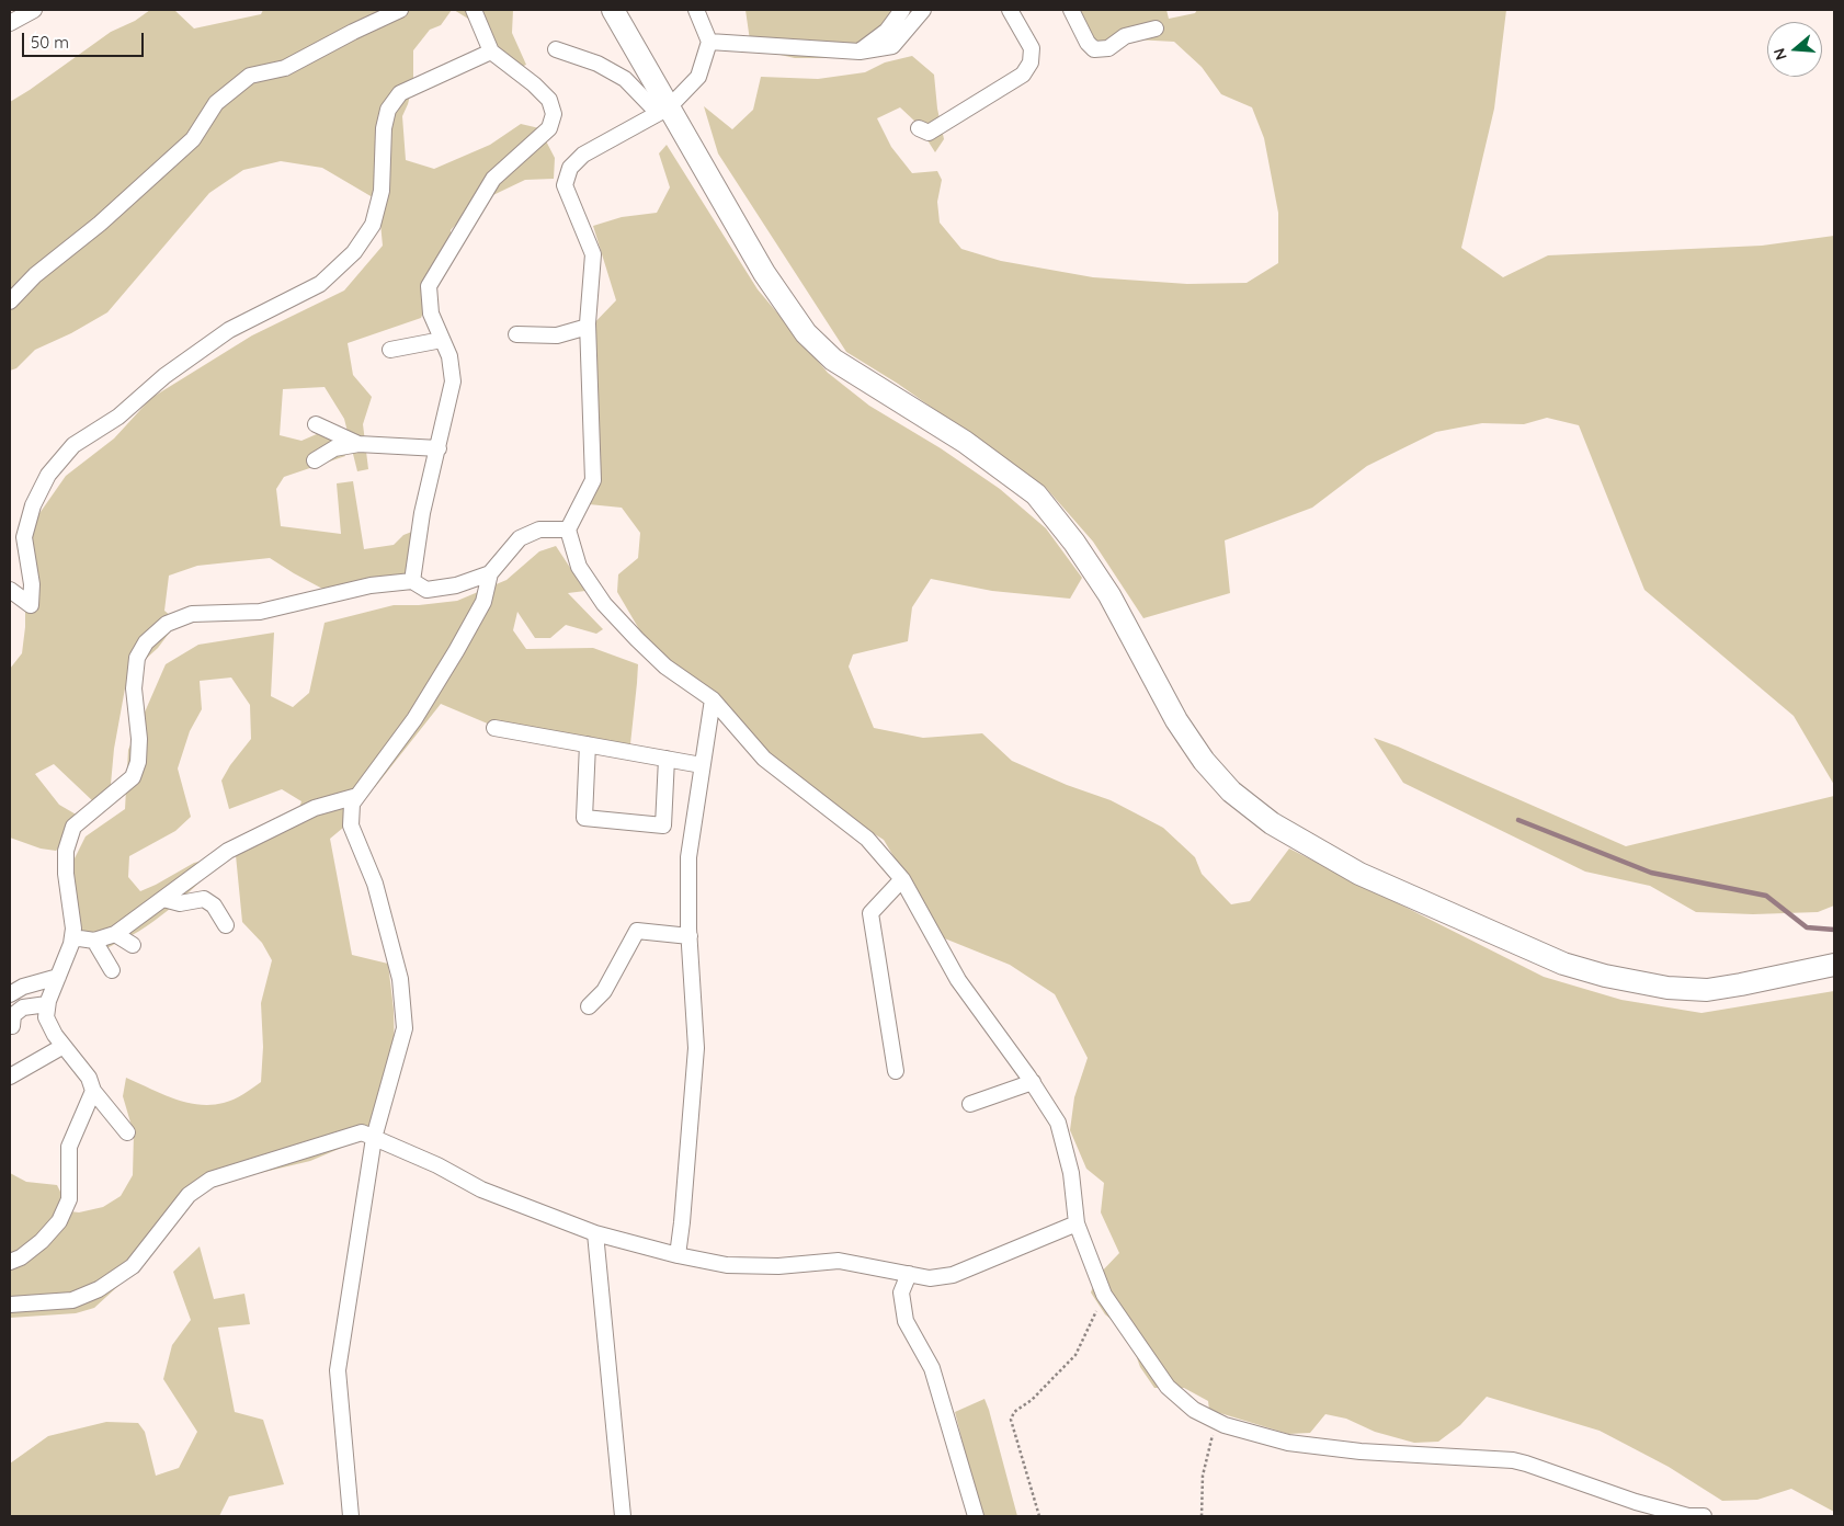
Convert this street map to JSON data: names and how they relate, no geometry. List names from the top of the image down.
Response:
{
  "scale_bar": "50 m",
  "north": "left"
}
